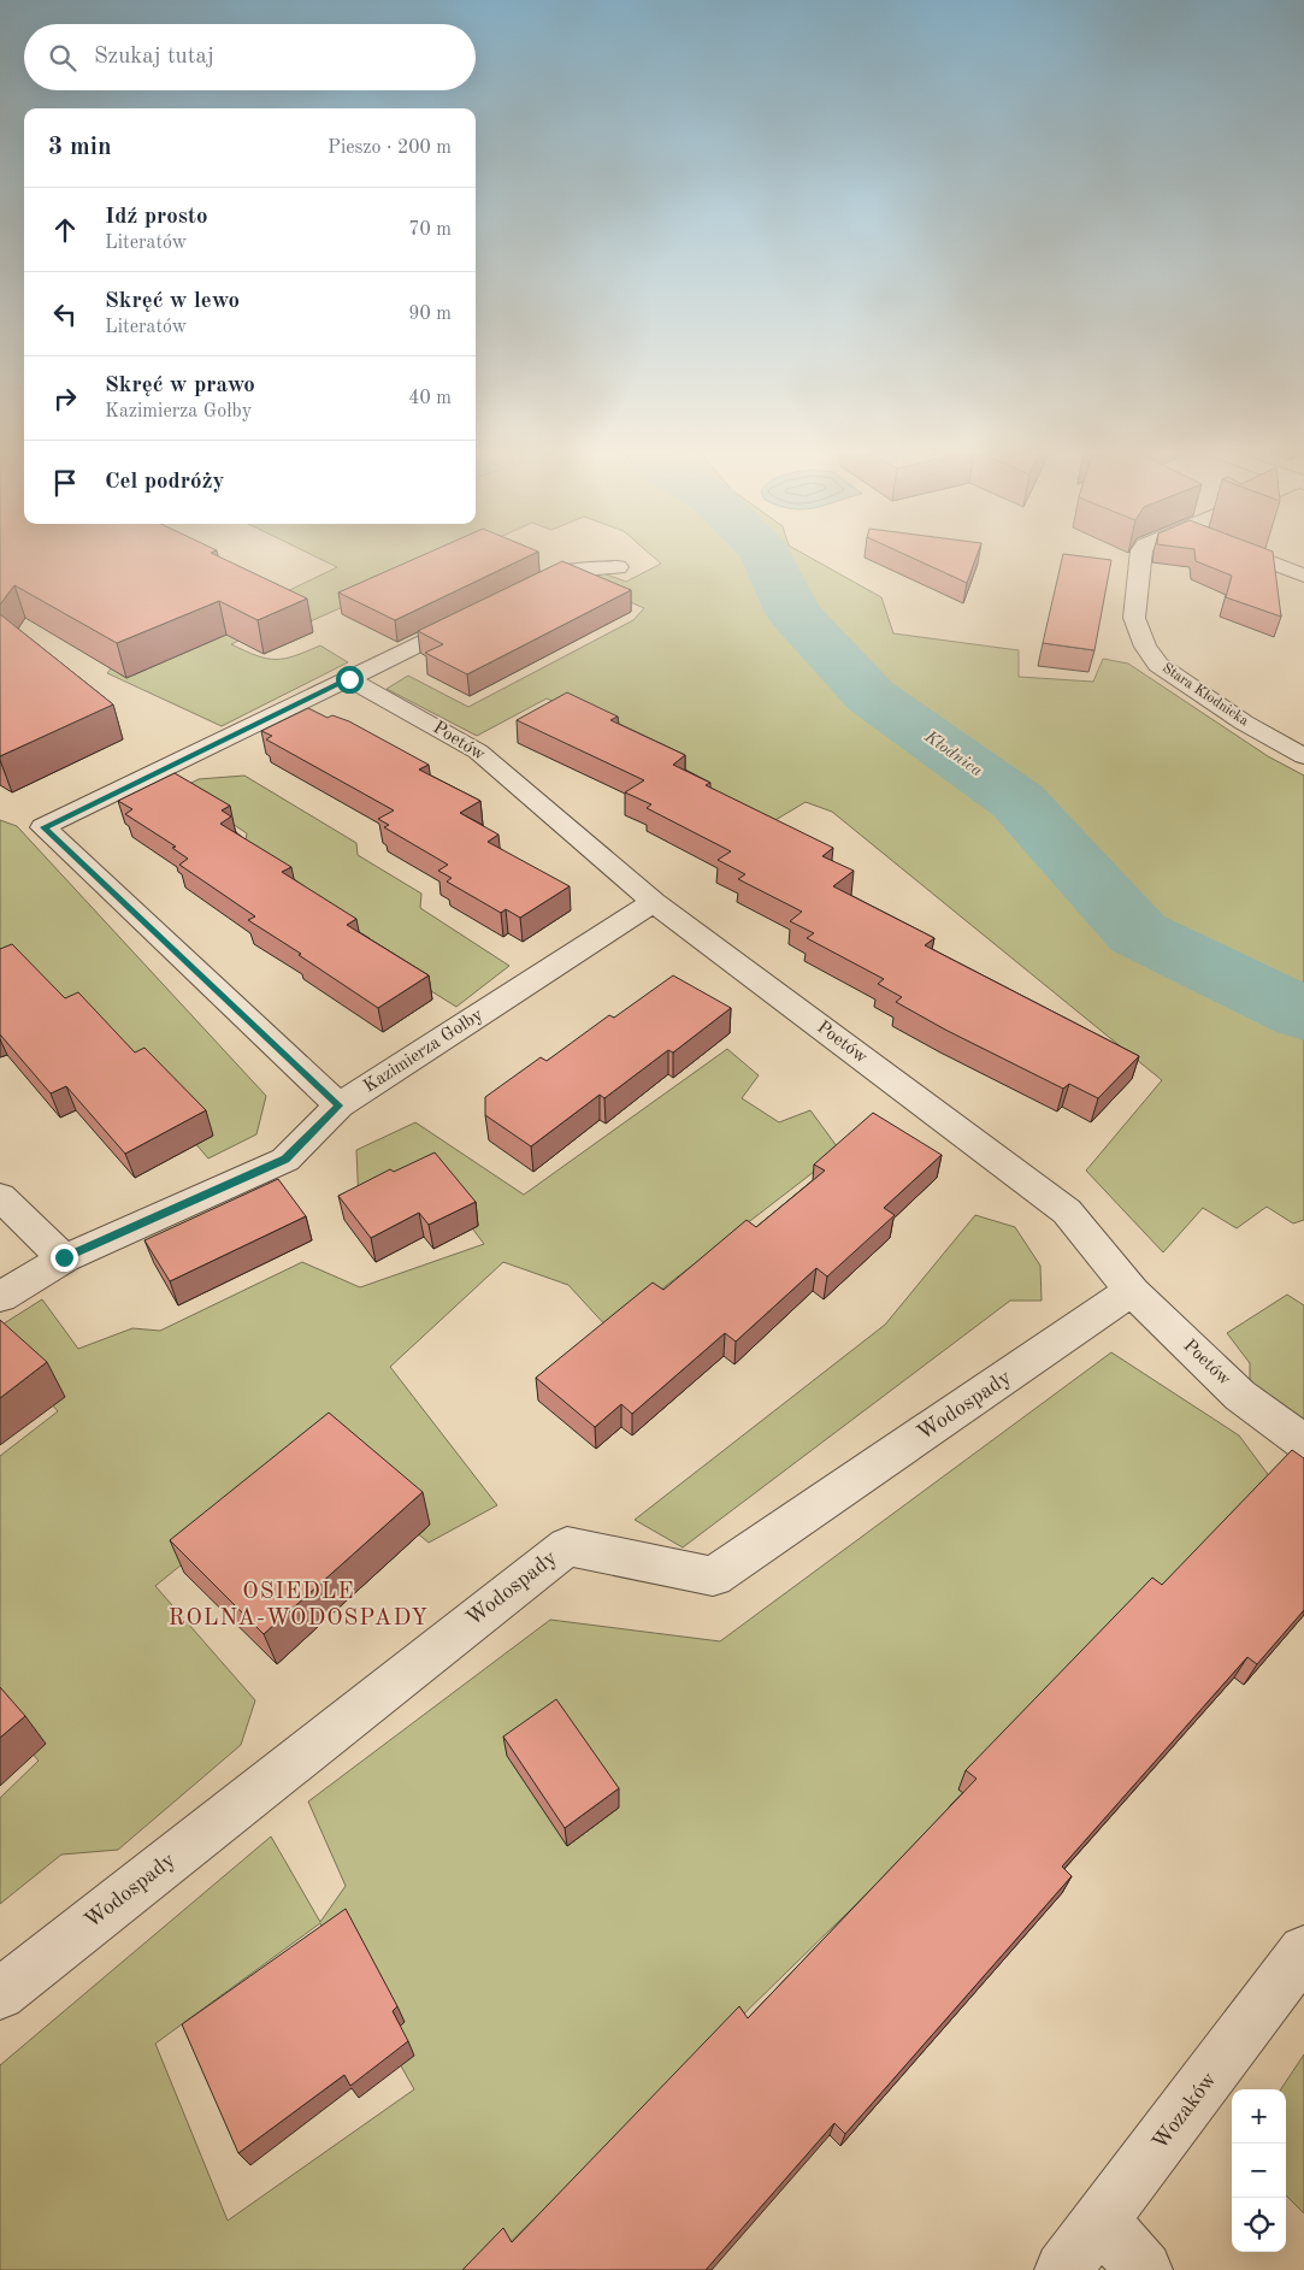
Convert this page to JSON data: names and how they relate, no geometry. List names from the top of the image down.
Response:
{
  "streets": {
    "street": [
      "Stara Kłodnicka",
      "Poetów",
      "Kazimierza Gołby",
      "Wodospady",
      "Wozaków"
    ]
  },
  "crossings": [
    ["Poetów", "Kazimierza Gołby"],
    ["Poetów", "Wodospady"]
  ],
  "districts": ["OSIEDLE ROLNA-WODOSPADY"],
  "water": ["Kłodnica"],
  "page": {
    "search": "Szukaj tutaj",
    "heading": ["3 min", "Pieszo · 200 m"],
    "list": [
      ["Idź prosto", "Literatów", "70 m"],
      ["Skręć w lewo", "Literatów", "90 m"],
      ["Skręć w prawo", "Kazimierza Gołby", "40 m"],
      "Cel podróży"
    ],
    "map_buttons": ["+", "−"]
  }
}
